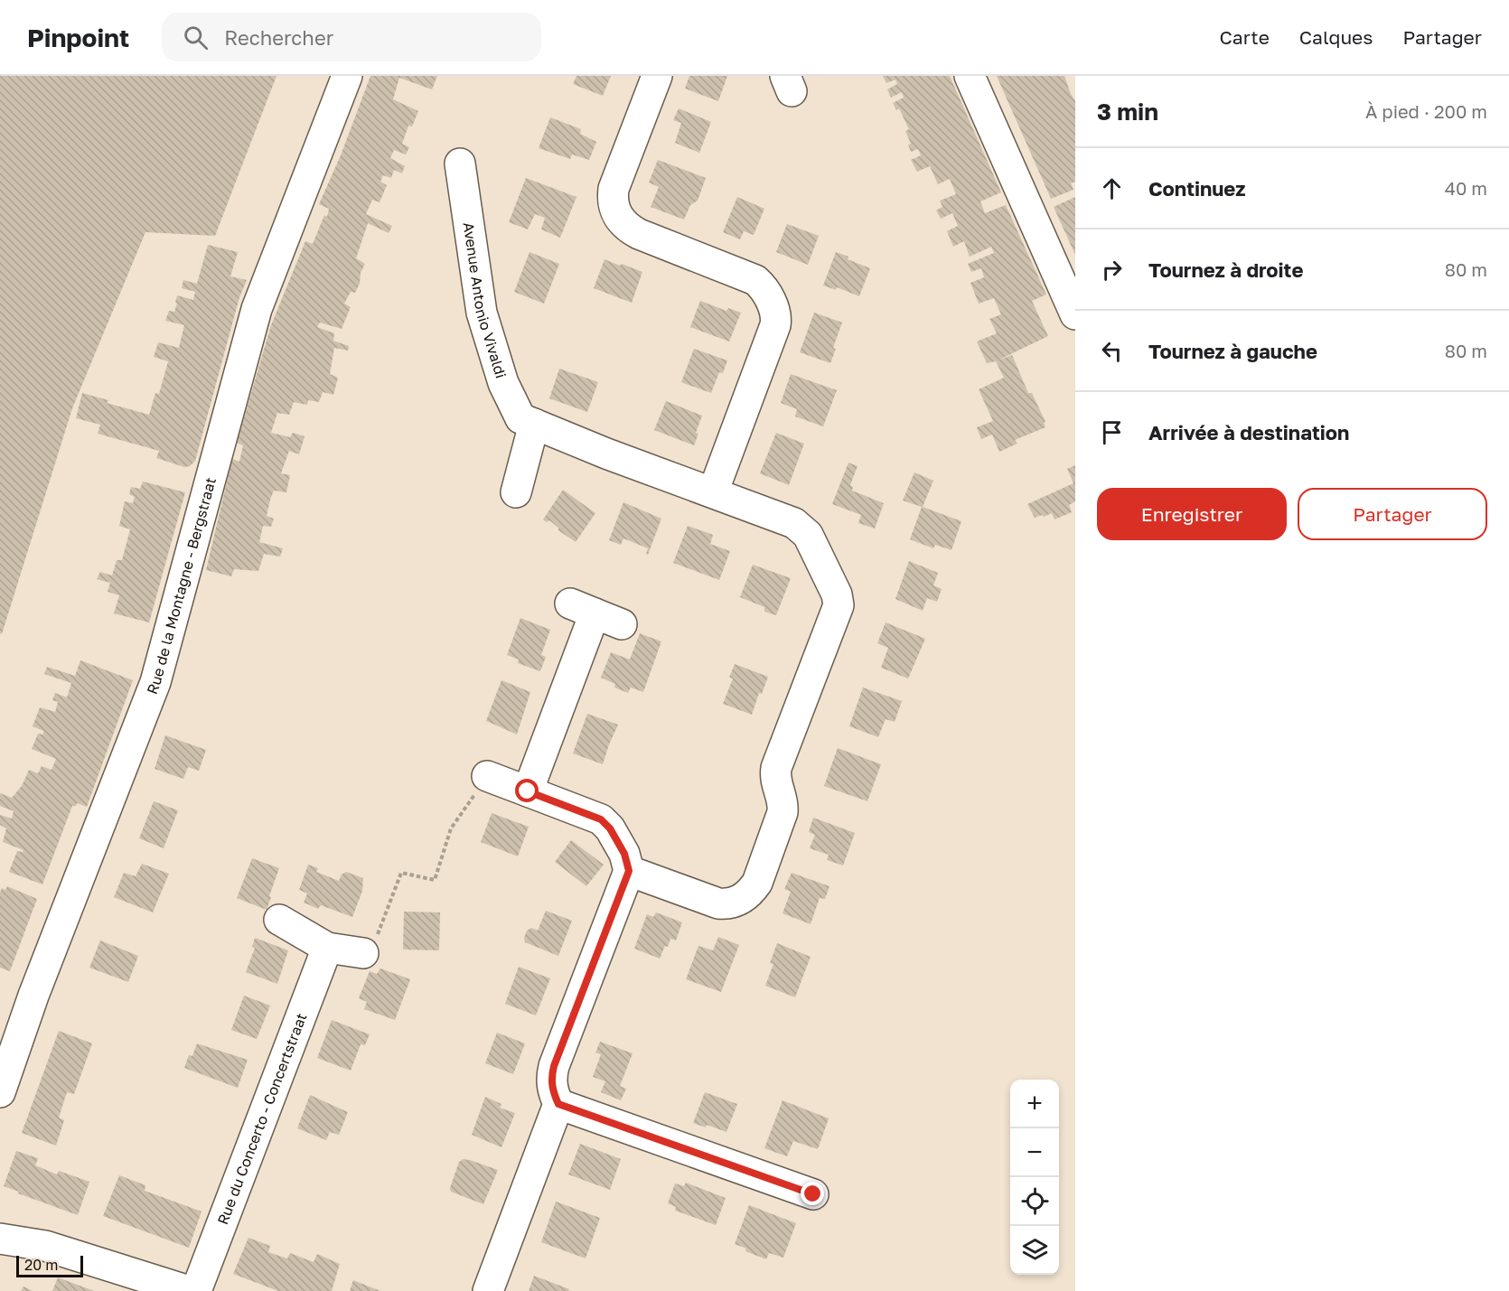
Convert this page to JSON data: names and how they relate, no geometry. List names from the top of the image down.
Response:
{
  "streets": {
    "street": ["Avenue Antonio Vivaldi", "Rue de la Montagne - Bergstraat", "Rue du Concerto - Concertstraat"]
  },
  "scale_bar": "20 m",
  "page": {
    "header": "Pinpoint",
    "search": "Rechercher",
    "nav": ["Carte", "Calques", "Partager"],
    "heading": ["3 min", "À pied · 200 m"],
    "list": [
      ["Continuez", "40 m"],
      ["Tournez à droite", "80 m"],
      ["Tournez à gauche", "80 m"],
      "Arrivée à destination"
    ],
    "buttons": ["Enregistrer", "Partager"],
    "map_buttons": ["+", "−"],
    "scale": "20 m"
  }
}
